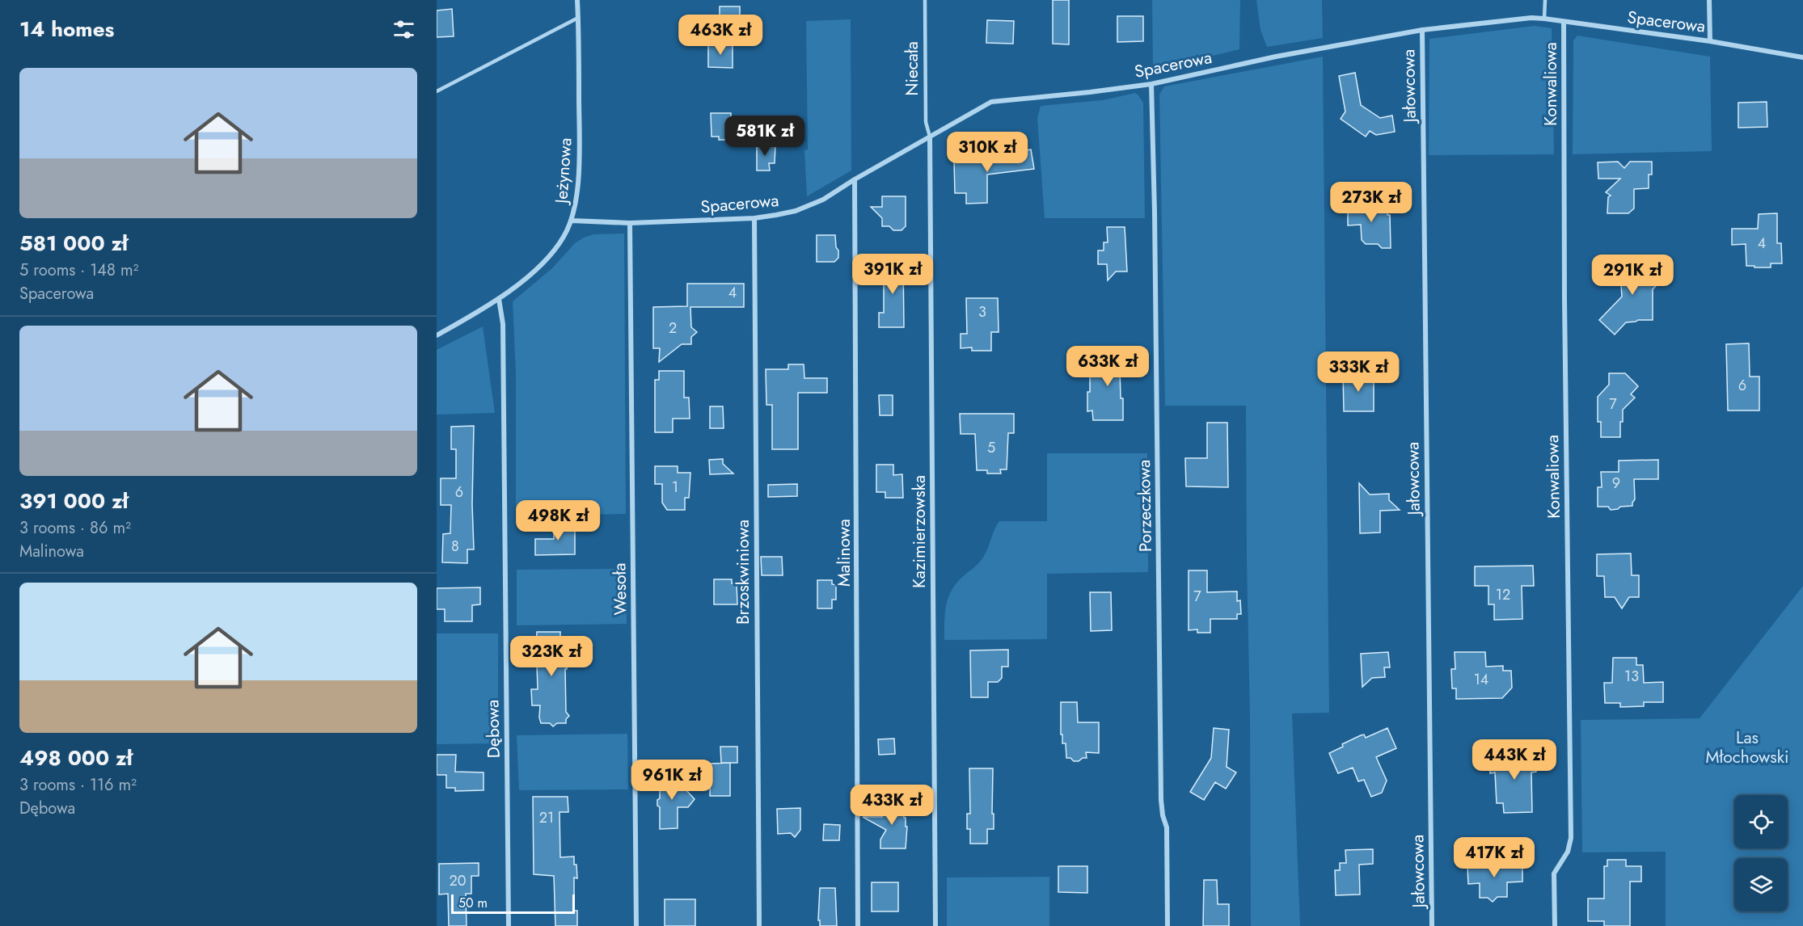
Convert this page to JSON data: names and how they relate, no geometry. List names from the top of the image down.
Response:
{
  "streets": {
    "street": [
      "Spacerowa",
      "Konwaliowa",
      "Jałowcowa",
      "Jeżynowa",
      "Porzeczkowa",
      "Kazimierzowska",
      "Malinowa",
      "Brzoskwiniowa",
      "Wesoła",
      "Dębowa"
    ],
    "lane": ["Niecała"]
  },
  "crossings": [
    ["Spacerowa", "Niecała"],
    ["Spacerowa", "Konwaliowa"],
    ["Spacerowa", "Jałowcowa"],
    ["Spacerowa", "Jeżynowa"],
    ["Spacerowa", "Porzeczkowa"],
    ["Spacerowa", "Kazimierzowska"],
    ["Spacerowa", "Malinowa"],
    ["Spacerowa", "Brzoskwiniowa"],
    ["Spacerowa", "Wesoła"],
    ["Niecała", "Kazimierzowska"],
    ["Jeżynowa", "Dębowa"]
  ],
  "parks": ["Las Młochowski"],
  "house_numbers": [
    "4",
    "4",
    "3",
    "2",
    "6",
    "7",
    "5",
    "9",
    "1",
    "6",
    "8",
    "12",
    "7",
    "13",
    "14",
    "21",
    "20"
  ],
  "scale_bar": "50 m",
  "page": {
    "heading": "14 homes",
    "price": [
      "463K zł",
      "581K zł",
      "310K zł",
      "273K zł",
      "391K zł",
      "291K zł",
      "633K zł",
      "333K zł",
      "498K zł",
      "323K zł",
      "443K zł",
      "961K zł",
      "433K zł",
      "417K zł"
    ],
    "list": [
      {
        "name": "581 000 zł",
        "note": "5 rooms · 148 m² · Spacerowa"
      },
      {
        "name": "391 000 zł",
        "note": "3 rooms · 86 m² · Malinowa"
      },
      {
        "name": "498 000 zł",
        "note": "3 rooms · 116 m² · Dębowa"
      }
    ],
    "scale": "50 m"
  }
}
